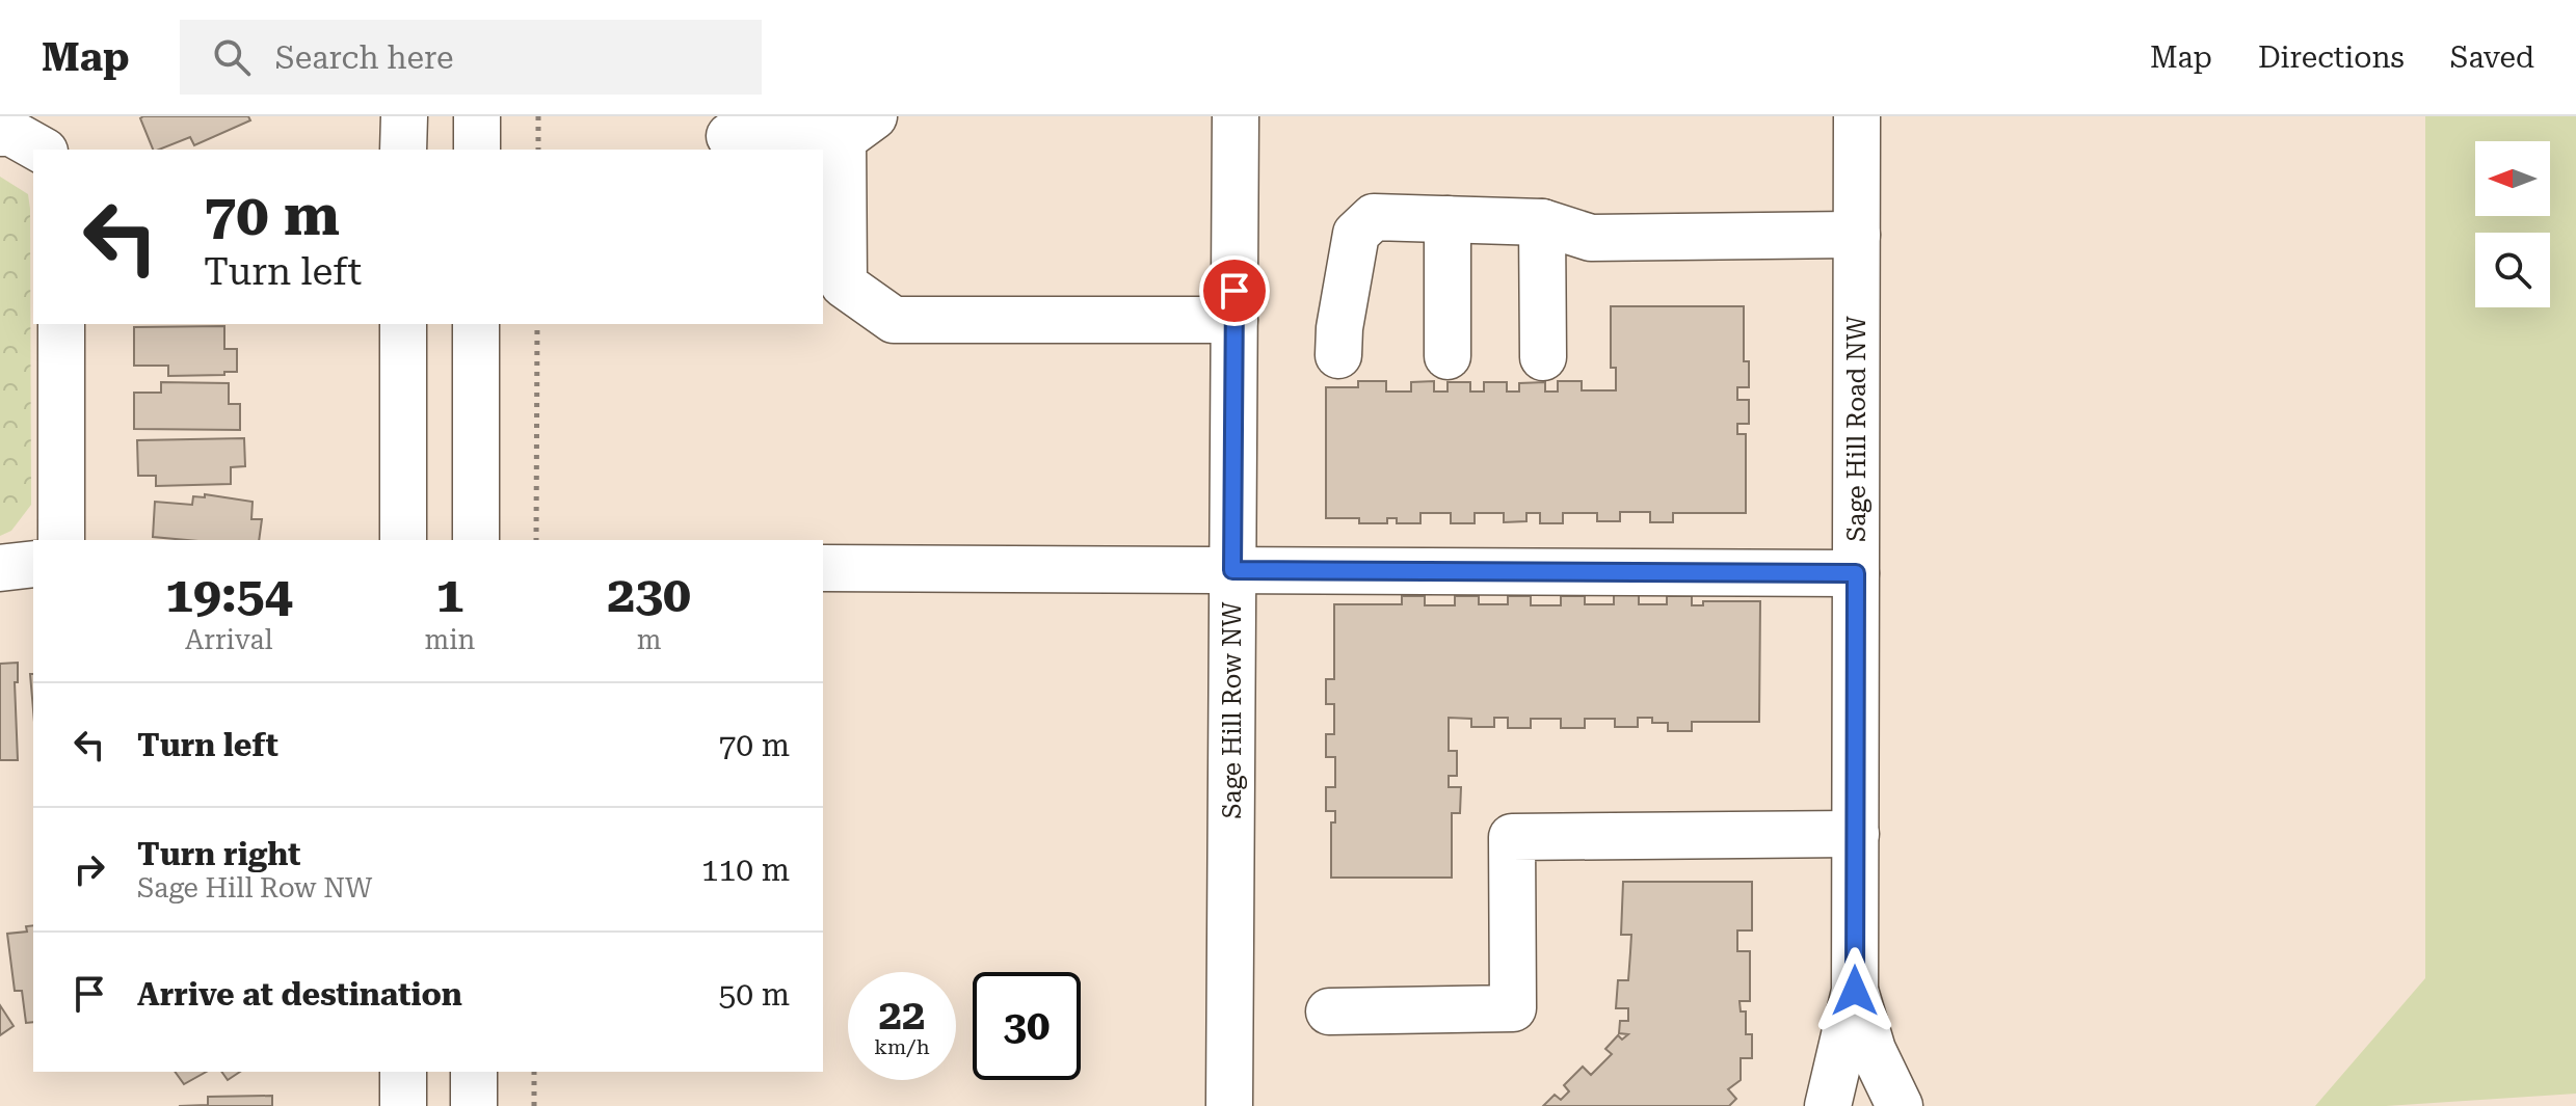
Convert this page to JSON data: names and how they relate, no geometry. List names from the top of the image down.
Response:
{
  "streets": {
    "street": ["Sage Hill Road NW", "Sage Hill Row NW"]
  },
  "north": "left",
  "page": {
    "header": "Map",
    "search": "Search here",
    "nav": ["Map", "Directions", "Saved"],
    "turn": ["70 m", "Turn left"],
    "eta": [
      "19:54",
      "Arrival",
      "1",
      "min",
      "230",
      "m"
    ],
    "list": [
      {
        "name": "Turn left",
        "value": "70 m"
      },
      {
        "name": "Turn right",
        "note": "Sage Hill Row NW",
        "value": "110 m"
      },
      {
        "name": "Arrive at destination",
        "value": "50 m"
      }
    ],
    "speed": "22 km/h",
    "limit": "30"
  }
}
